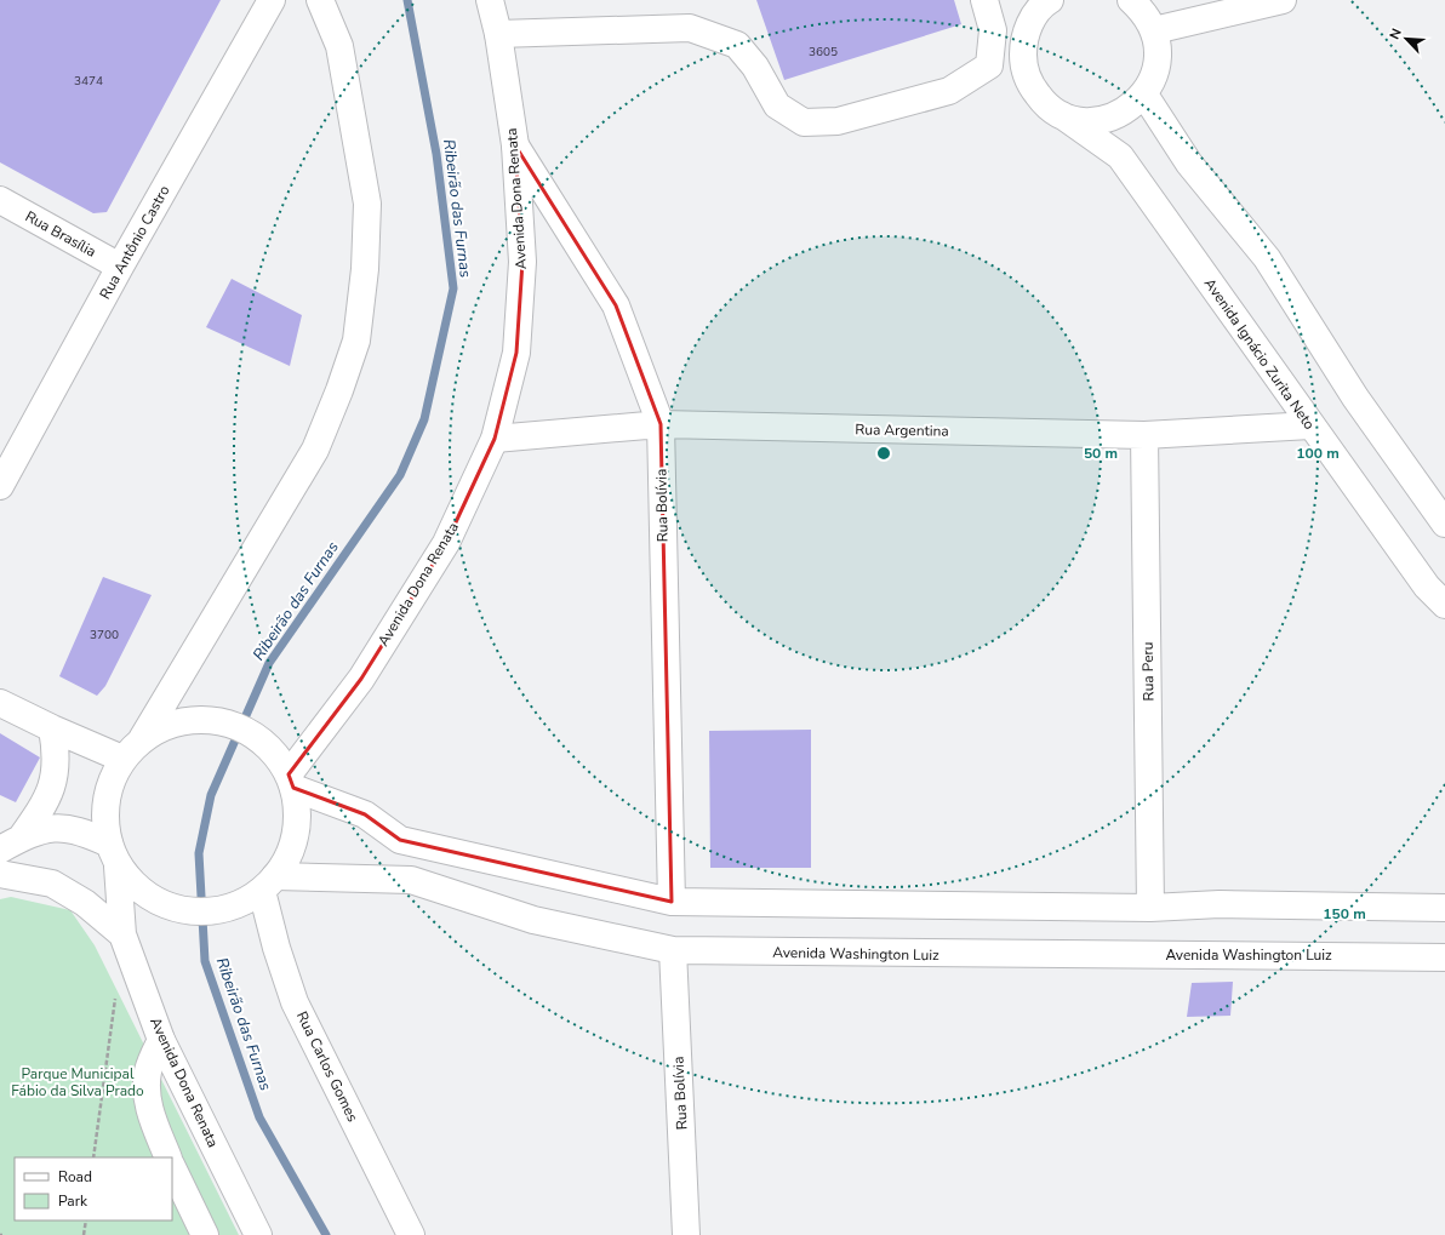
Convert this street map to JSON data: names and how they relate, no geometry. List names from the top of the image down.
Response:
{
  "streets": {
    "street": [
      "Avenida Dona Renata",
      "Rua Brasília",
      "Rua Antônio Castro",
      "Avenida Ignácio Zurita Neto",
      "Rua Argentina",
      "Rua Bolívia",
      "Rua Peru",
      "Avenida Washington Luiz",
      "Rua Carlos Gomes"
    ]
  },
  "crossings": [
    ["Avenida Dona Renata", "Rua Argentina"],
    ["Avenida Dona Renata", "Rua Bolívia"],
    ["Rua Brasília", "Rua Antônio Castro"],
    ["Avenida Ignácio Zurita Neto", "Rua Argentina"],
    ["Rua Argentina", "Rua Bolívia"],
    ["Rua Argentina", "Rua Peru"],
    ["Rua Bolívia", "Avenida Washington Luiz"],
    ["Avenida Washington Luiz", "Rua Carlos Gomes"]
  ],
  "water": ["Ribeirão das Furnas"],
  "parks": ["Parque Municipal Fábio da Silva Prado"],
  "house_numbers": ["3605", "3474", "3700"],
  "legend": ["Road", "Park"],
  "north": "top left",
  "rings": ["50 m", "100 m", "150 m"]
}
